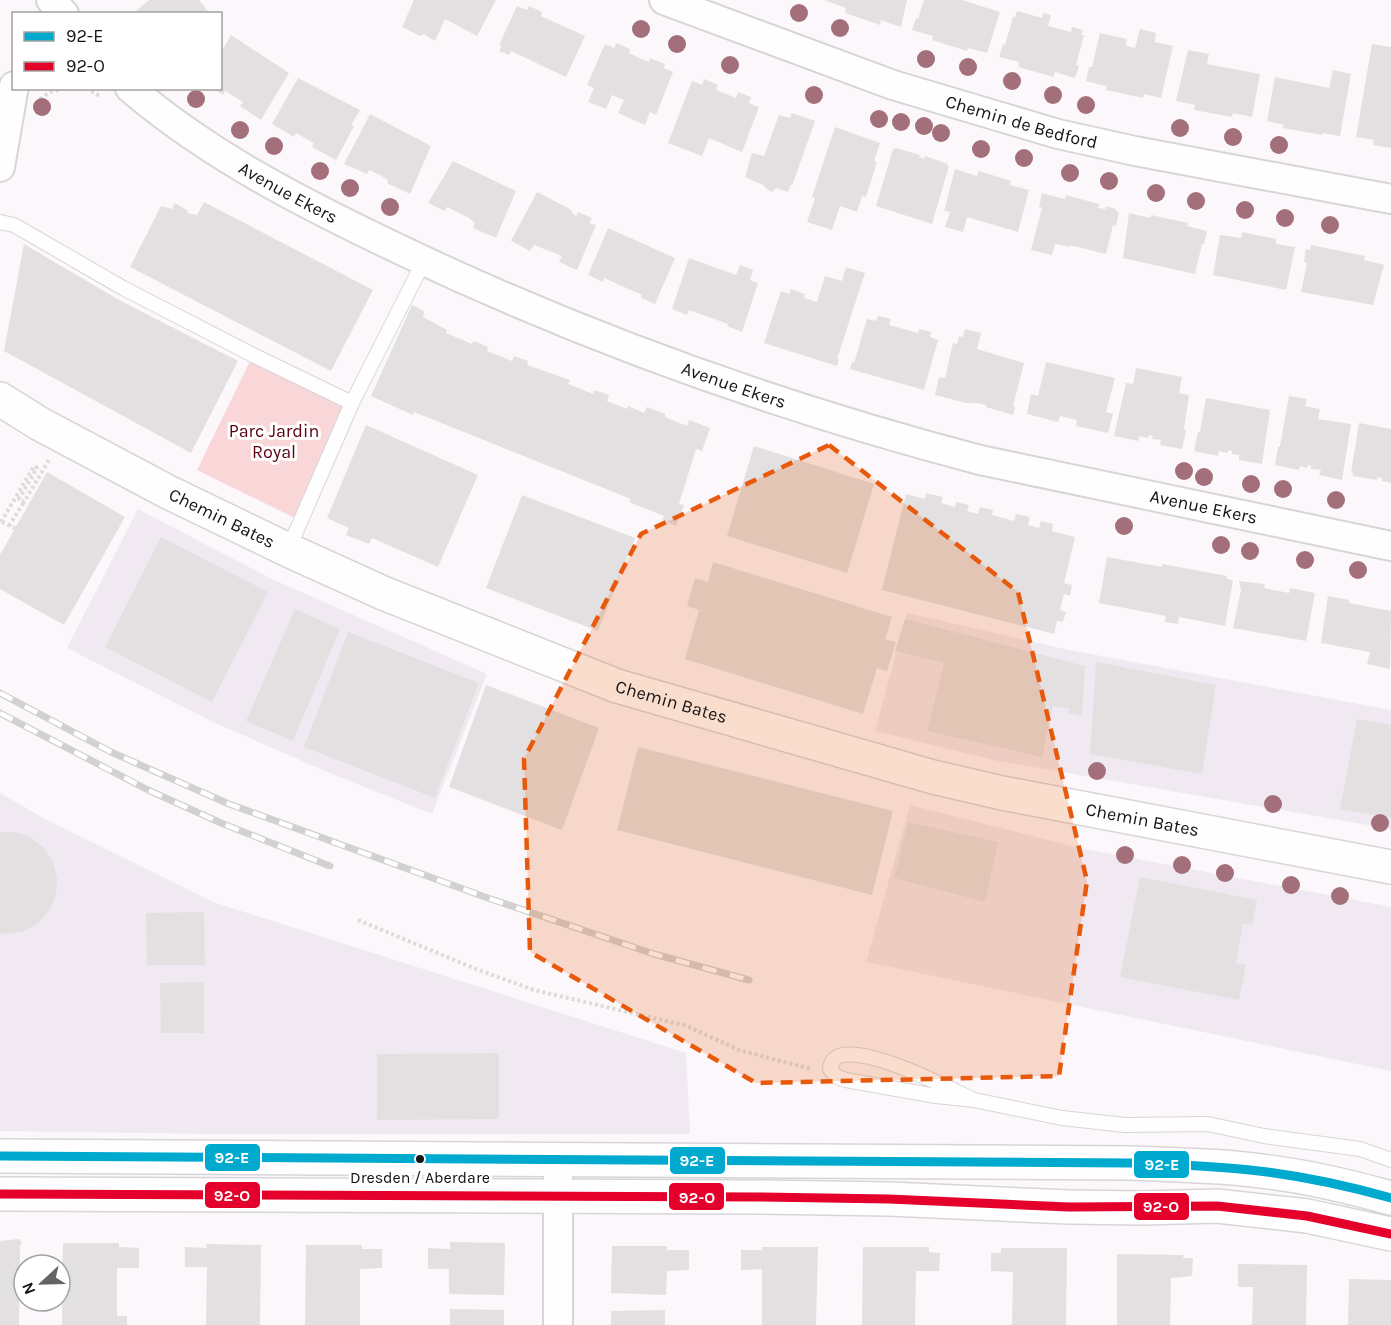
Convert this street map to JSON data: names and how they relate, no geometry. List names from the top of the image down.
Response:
{
  "streets": {
    "main road": ["Chemin Bates"],
    "street": ["Chemin de Bedford", "Avenue Ekers"]
  },
  "parks": ["Parc Jardin Royal"],
  "places": ["Dresden / Aberdare"],
  "lines": ["transit line 92-E", "transit line 92-O"],
  "legend": ["92-E", "92-O"],
  "north": "left"
}
